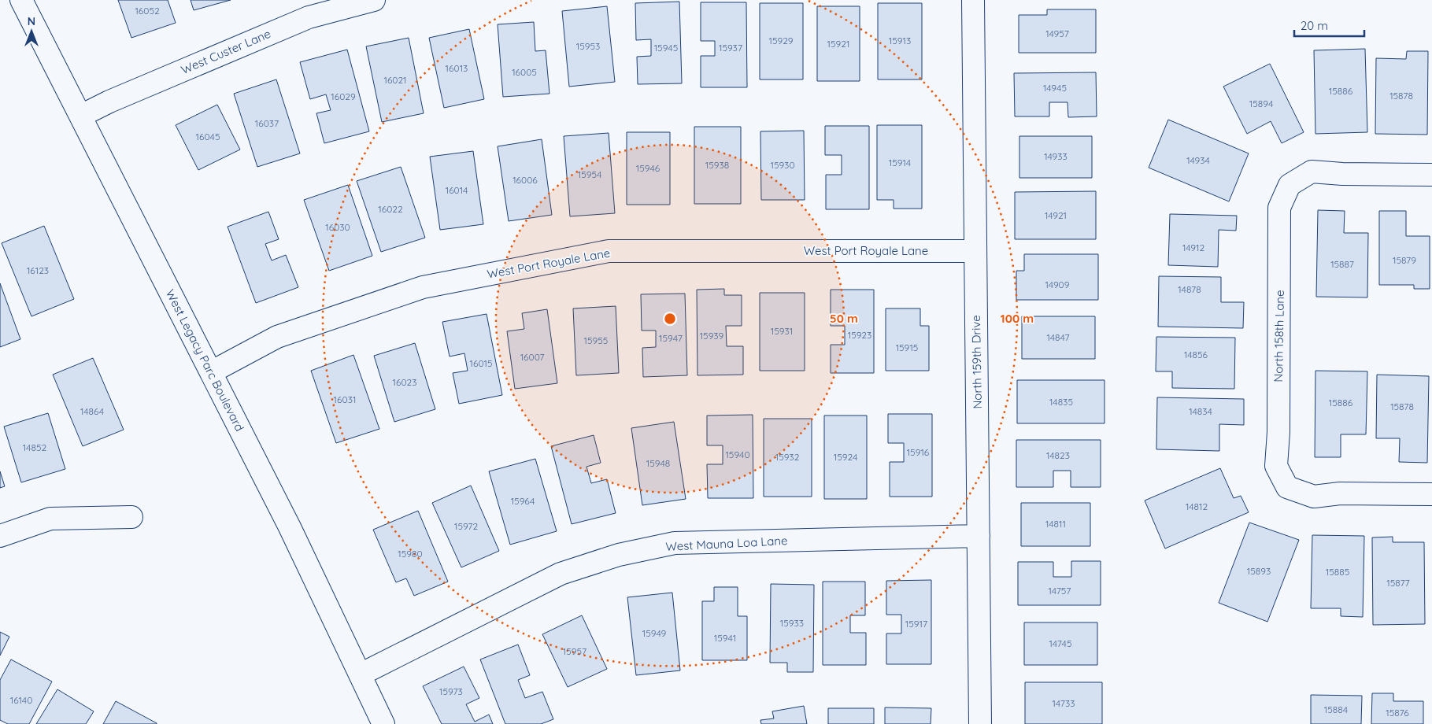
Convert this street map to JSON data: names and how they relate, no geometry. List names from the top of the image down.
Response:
{
  "streets": {
    "street": [
      "West Custer Lane",
      "West Port Royale Lane",
      "North 158th Lane",
      "West Legacy Parc Boulevard",
      "North 159th Drive",
      "West Mauna Loa Lane"
    ]
  },
  "crossings": [
    ["West Custer Lane", "West Legacy Parc Boulevard"],
    ["West Port Royale Lane", "West Legacy Parc Boulevard"],
    ["West Port Royale Lane", "North 159th Drive"],
    ["West Legacy Parc Boulevard", "West Mauna Loa Lane"],
    ["North 159th Drive", "West Mauna Loa Lane"]
  ],
  "house_numbers": [
    "16052",
    "14957",
    "15929",
    "15913",
    "15921",
    "15953",
    "15945",
    "15937",
    "16013",
    "16005",
    "16021",
    "14945",
    "15886",
    "15878",
    "16029",
    "15894",
    "16037",
    "16045",
    "14933",
    "14934",
    "15914",
    "15938",
    "15930",
    "15946",
    "15954",
    "16006",
    "16014",
    "16022",
    "14921",
    "16030",
    "14912",
    "15879",
    "15887",
    "16123",
    "14909",
    "14878",
    "15931",
    "15923",
    "15939",
    "14847",
    "15947",
    "15955",
    "15915",
    "14856",
    "16007",
    "16015",
    "16023",
    "16031",
    "14835",
    "15886",
    "15878",
    "14864",
    "14834",
    "14852",
    "15916",
    "15940",
    "14823",
    "15932",
    "15924",
    "15948",
    "15964",
    "14812",
    "14811",
    "15972",
    "15980",
    "15893",
    "15885",
    "15877",
    "14757",
    "15933",
    "15917",
    "15949",
    "15941",
    "14745",
    "15957",
    "15973",
    "16140",
    "14733",
    "15884",
    "15876"
  ],
  "scale_bar": "20 m",
  "north": "top",
  "rings": ["50 m", "100 m"]
}
